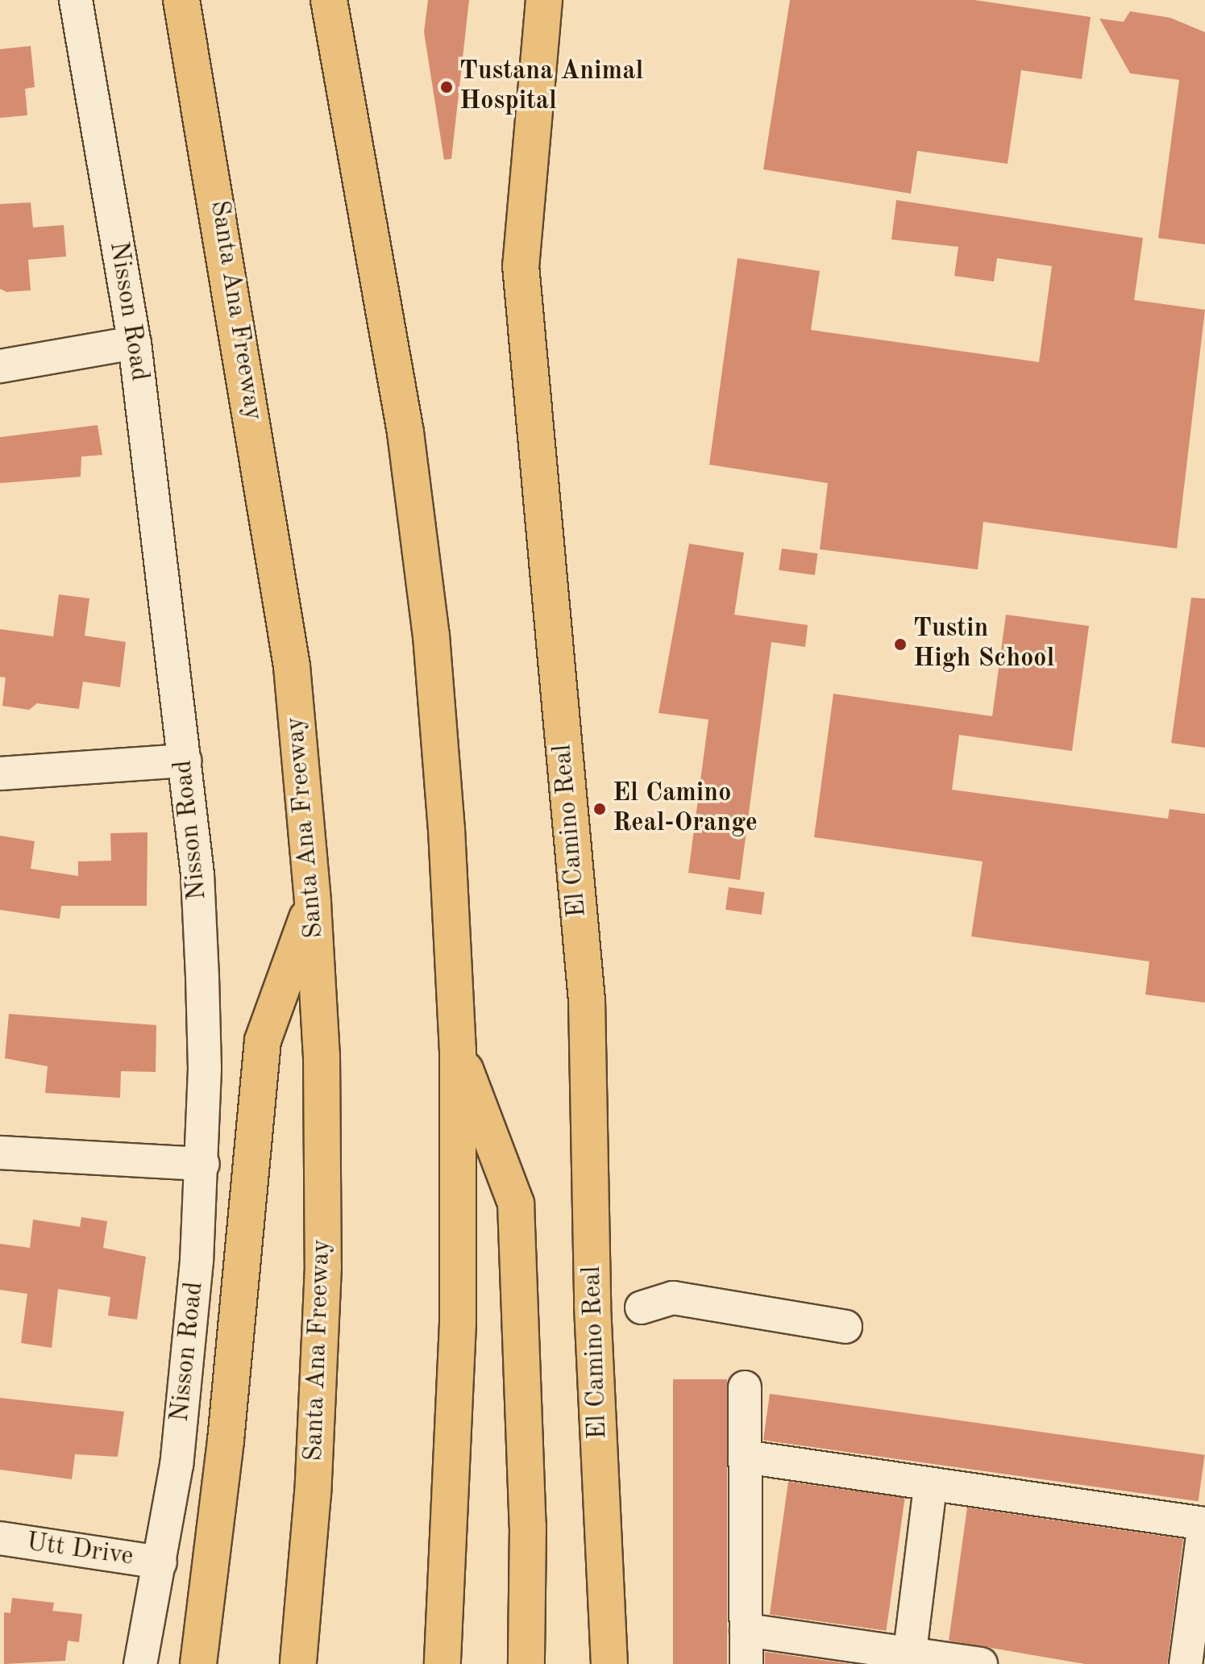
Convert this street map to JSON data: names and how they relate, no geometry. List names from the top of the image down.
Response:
{
  "streets": {
    "main road": ["Santa Ana Freeway", "El Camino Real"],
    "street": ["Nisson Road", "Utt Drive"]
  },
  "crossings": [
    ["Nisson Road", "Utt Drive"]
  ],
  "places": ["Tustana Animal Hospital", "Tustin High School", "El Camino Real-Orange"]
}
